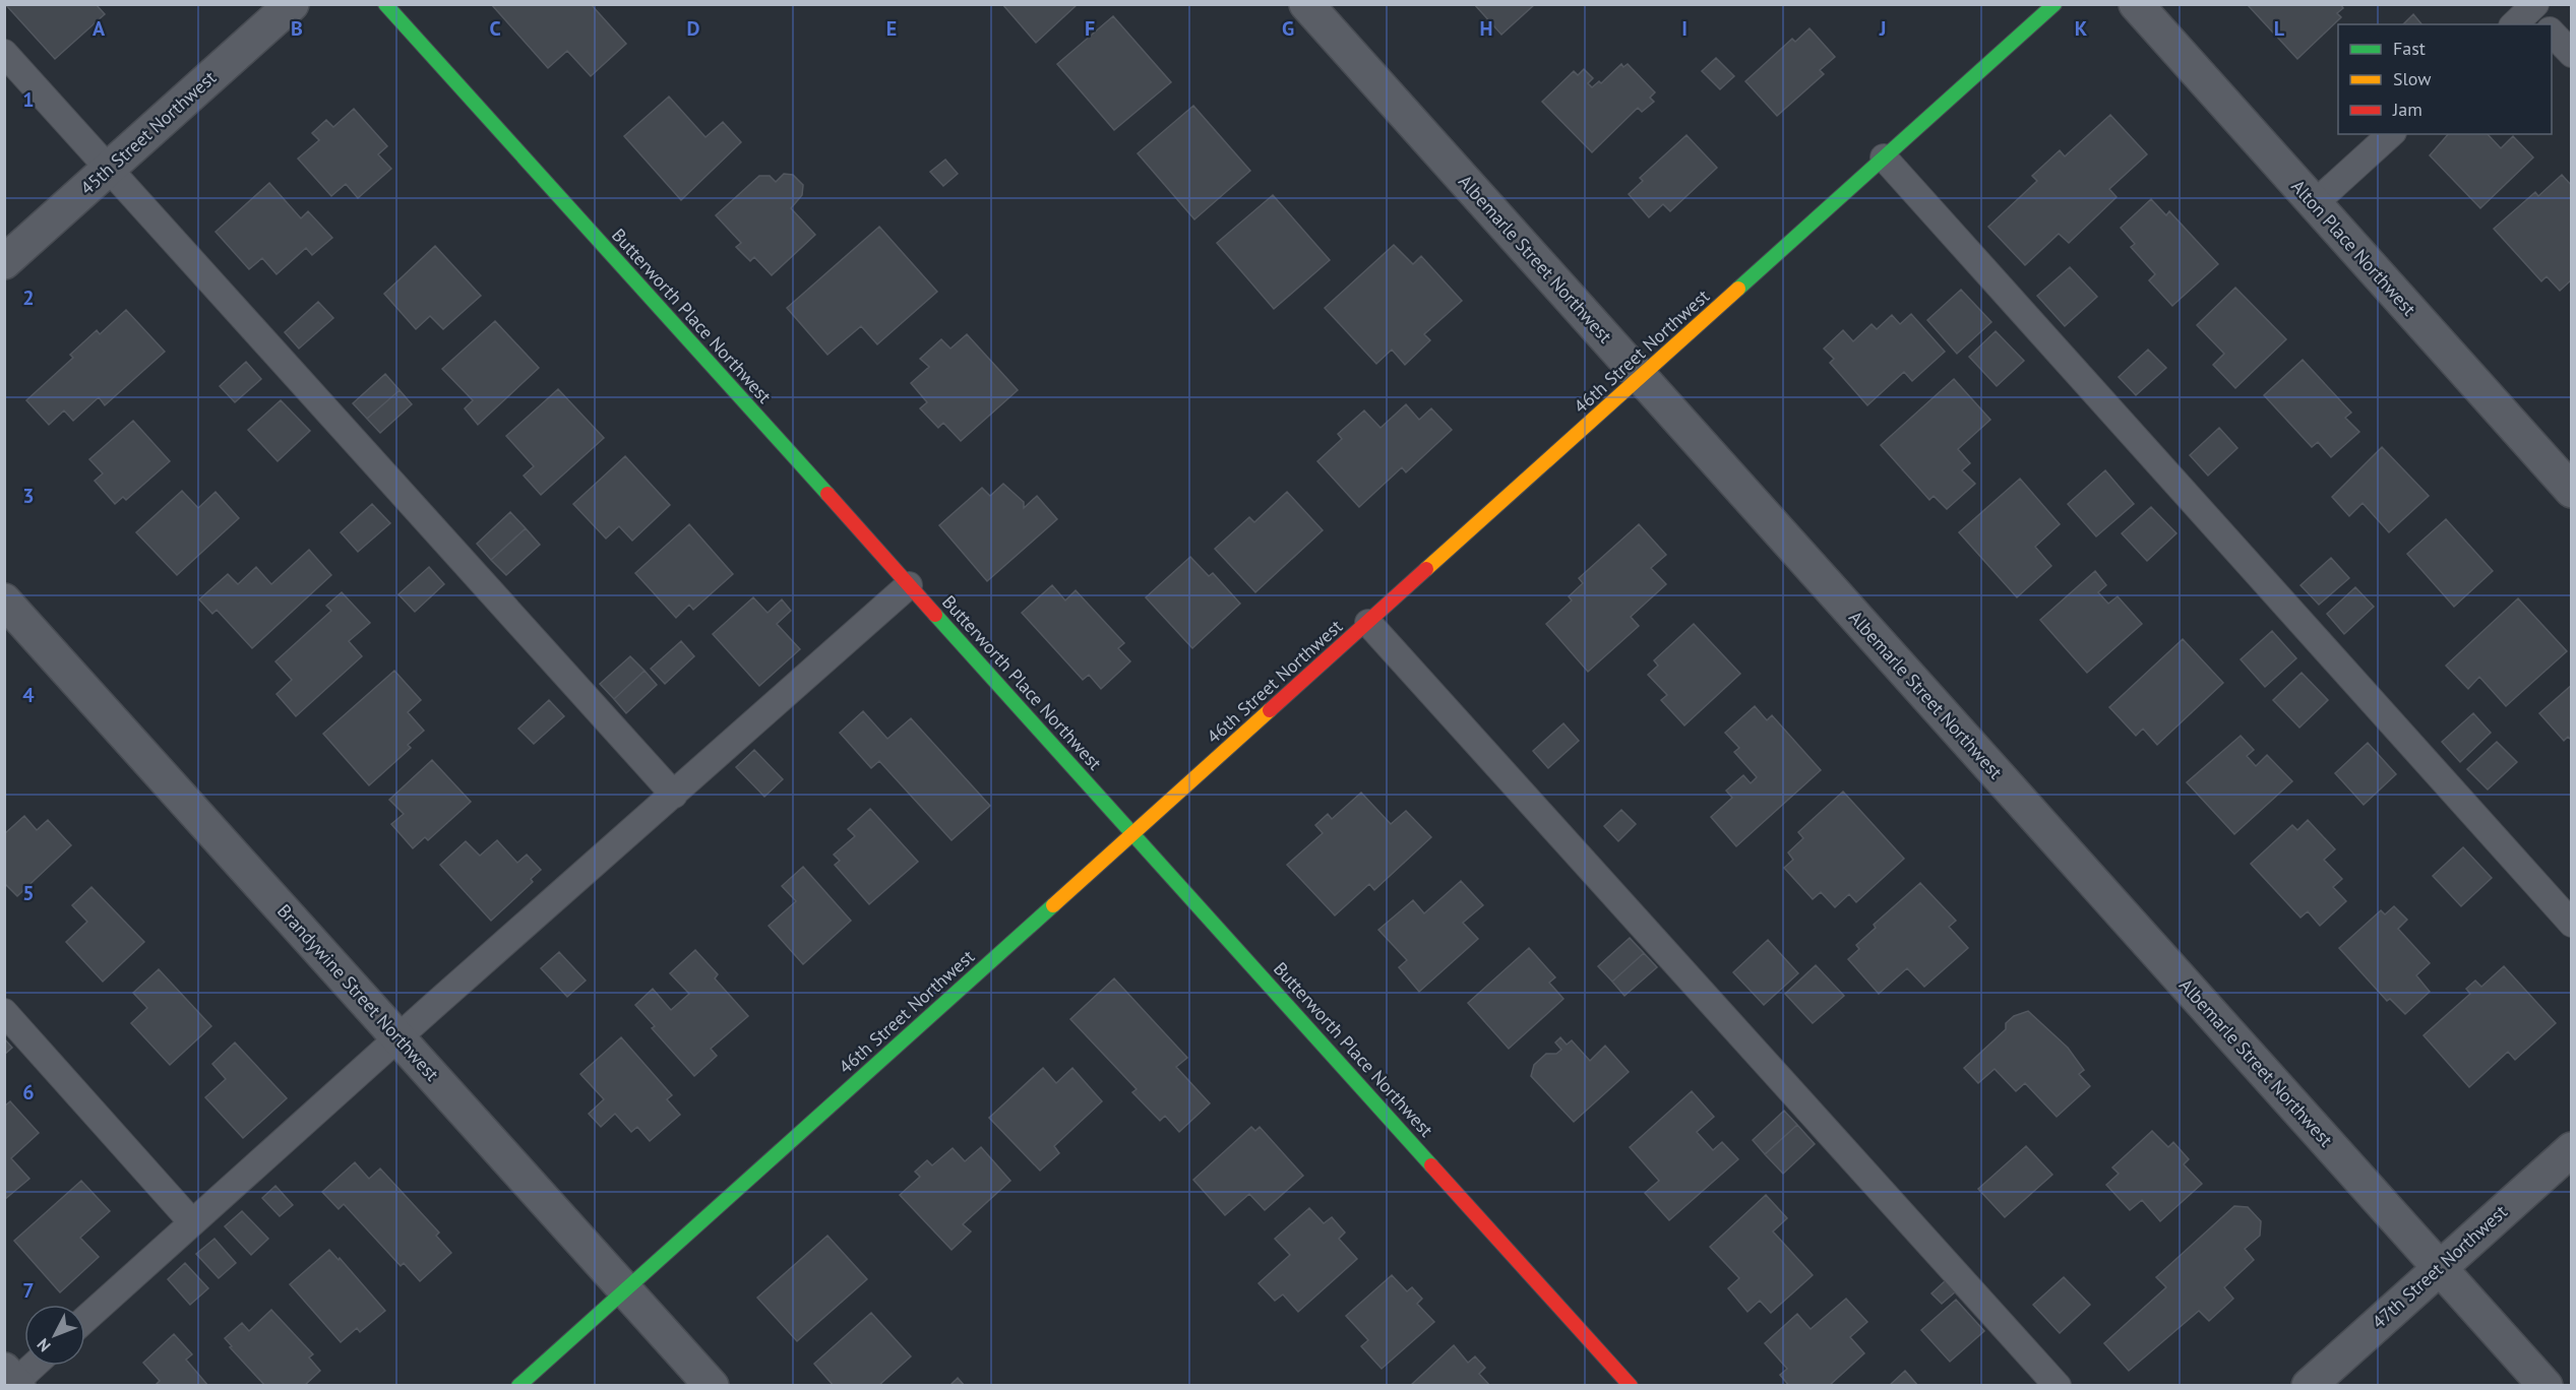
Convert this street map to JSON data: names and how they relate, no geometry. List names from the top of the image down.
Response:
{
  "streets": {
    "street": [
      "45th Street Northwest",
      "Alton Place Northwest",
      "Albemarle Street Northwest",
      "Butterworth Place Northwest",
      "46th Street Northwest",
      "Brandywine Street Northwest",
      "47th Street Northwest"
    ]
  },
  "crossings": [
    ["Albemarle Street Northwest", "46th Street Northwest"],
    ["Albemarle Street Northwest", "47th Street Northwest"],
    ["Butterworth Place Northwest", "46th Street Northwest"],
    ["46th Street Northwest", "Brandywine Street Northwest"]
  ],
  "legend": ["Fast", "Slow", "Jam"],
  "north": "bottom left",
  "grid": {
    "columns": [
      "A",
      "B",
      "C",
      "D",
      "E",
      "F",
      "G",
      "H",
      "I",
      "J",
      "K",
      "L"
    ],
    "rows": [
      "1",
      "2",
      "3",
      "4",
      "5",
      "6",
      "7"
    ]
  }
}
